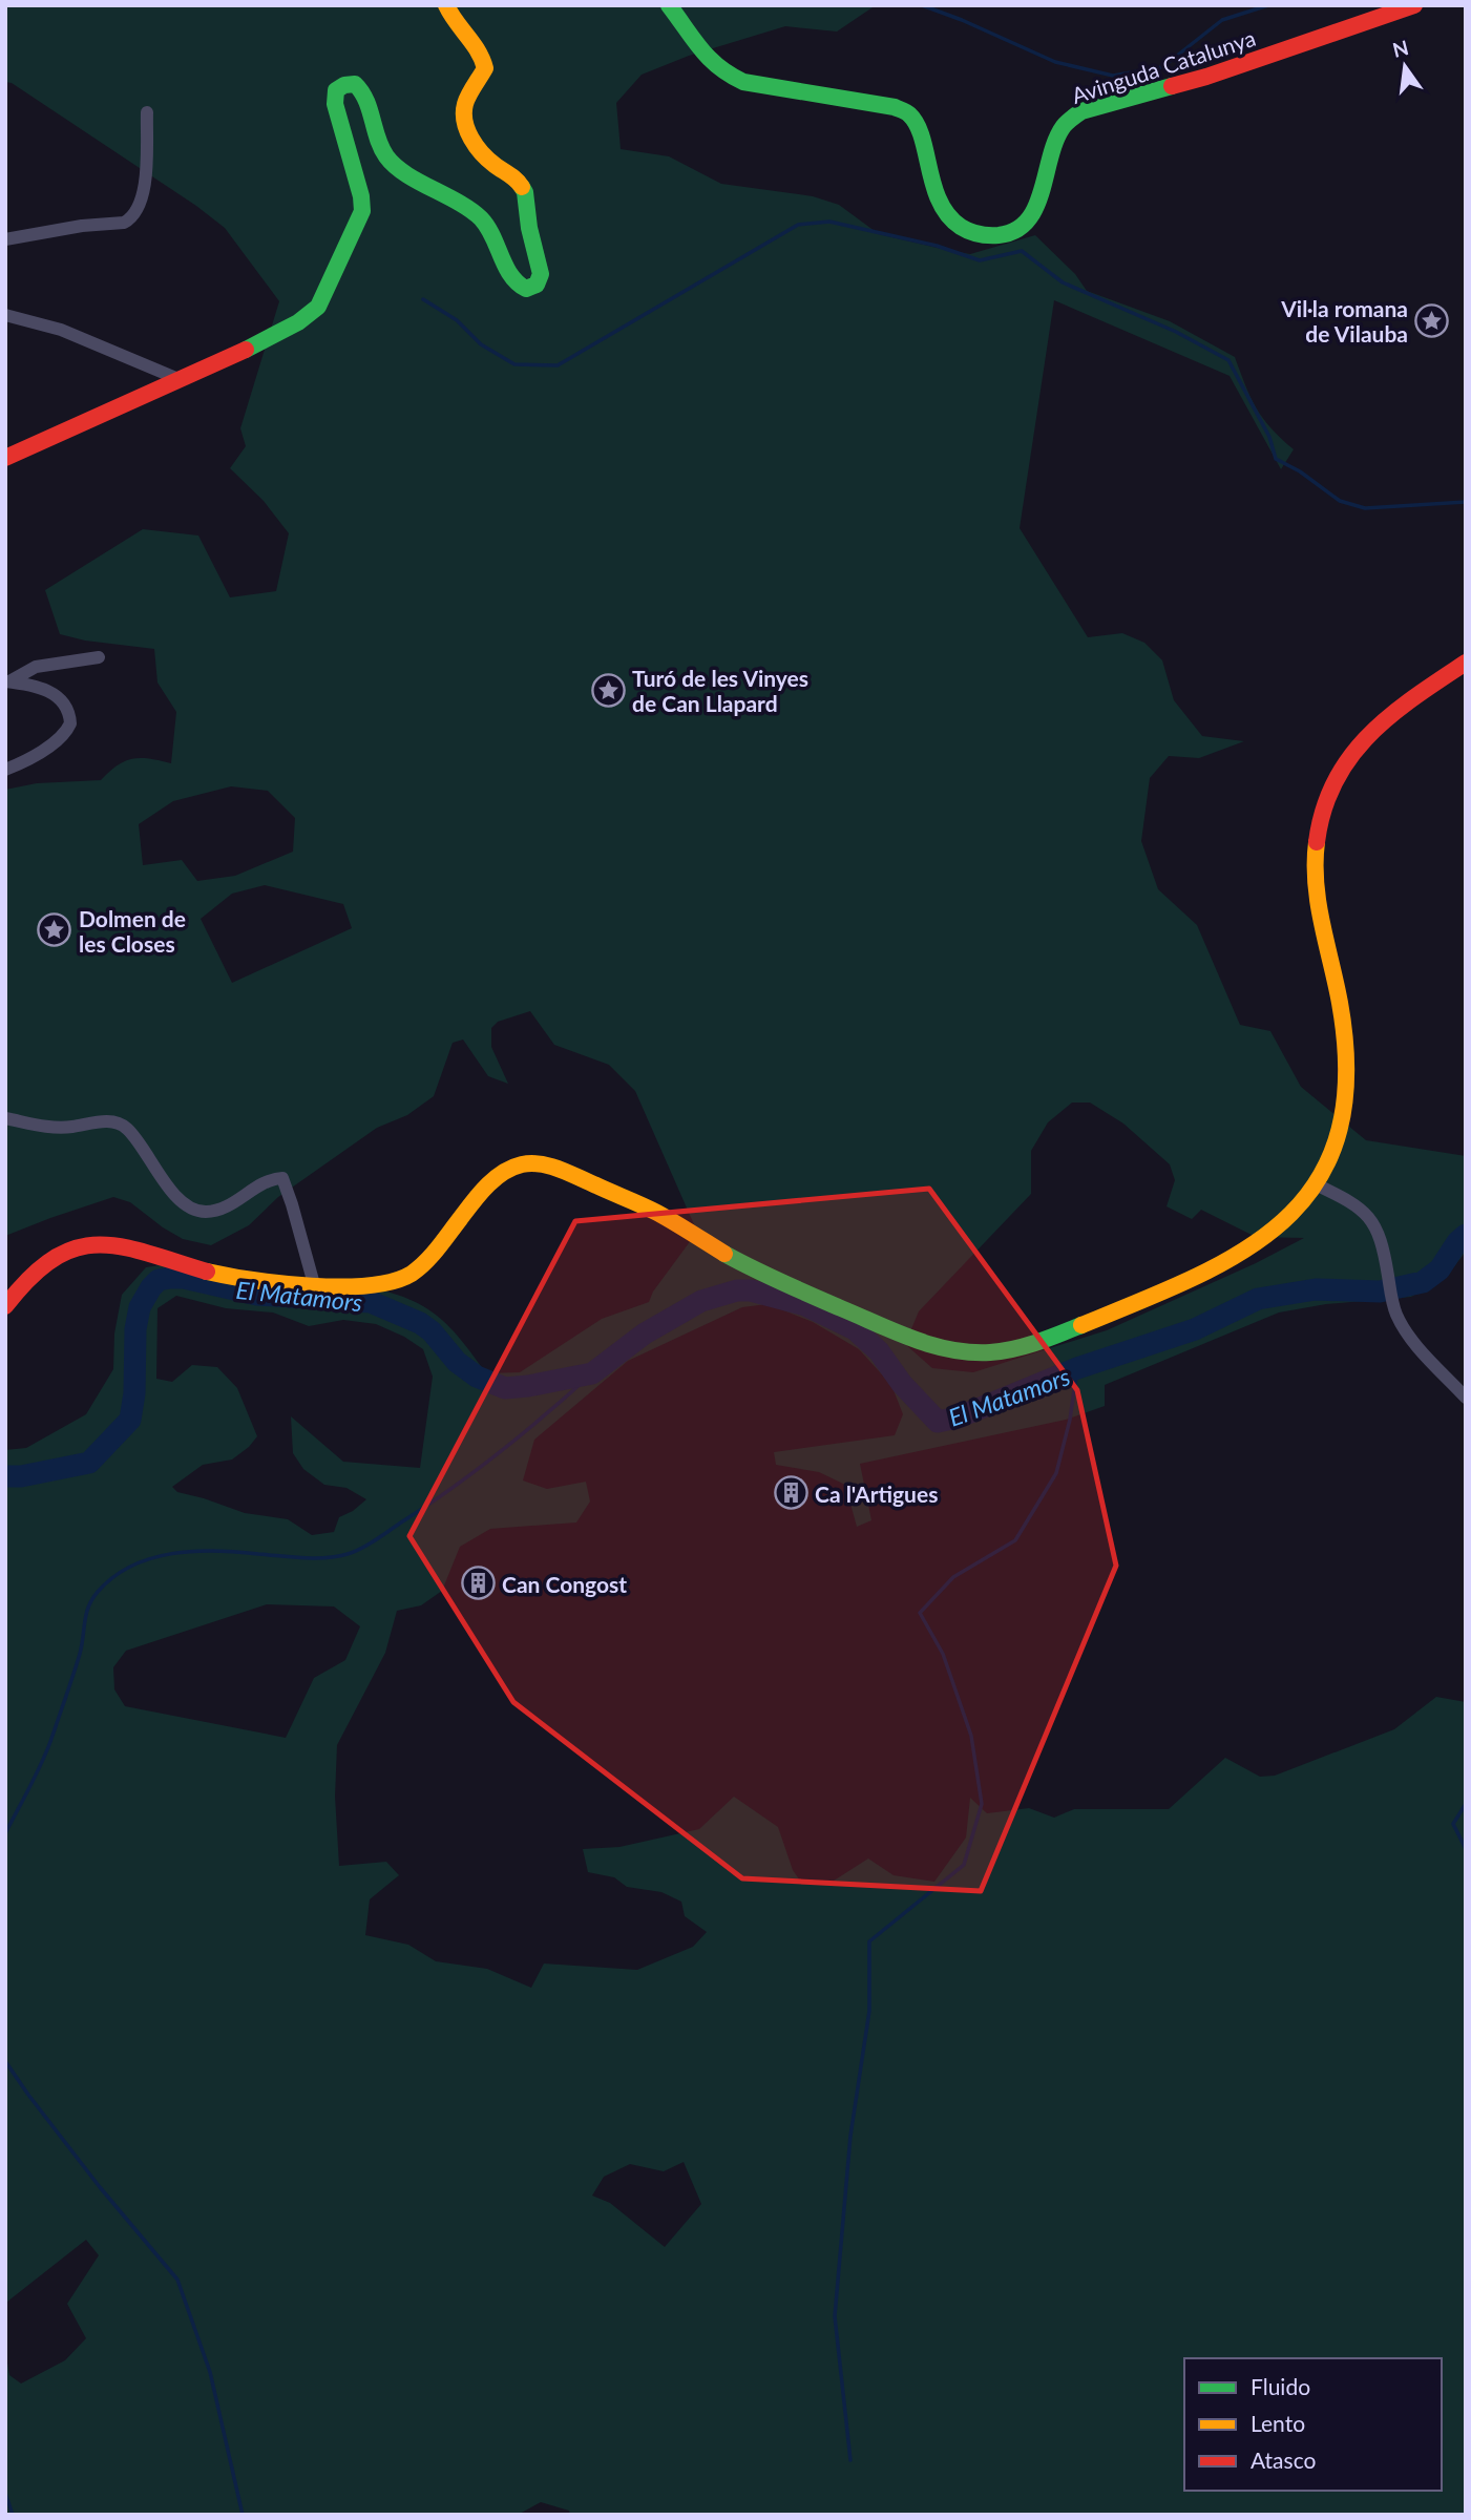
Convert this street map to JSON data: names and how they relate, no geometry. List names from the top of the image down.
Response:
{
  "streets": {
    "street": ["Avinguda Catalunya"]
  },
  "water": ["El Matamors"],
  "places": {
    "place": ["Vil·la romana de Vilauba", "Turó de les Vinyes de Can Llapard", "Dolmen de les Closes"],
    "building": ["Ca l'Artigues", "Can Congost"]
  },
  "legend": ["Fluido", "Lento", "Atasco"],
  "north": "top"
}
